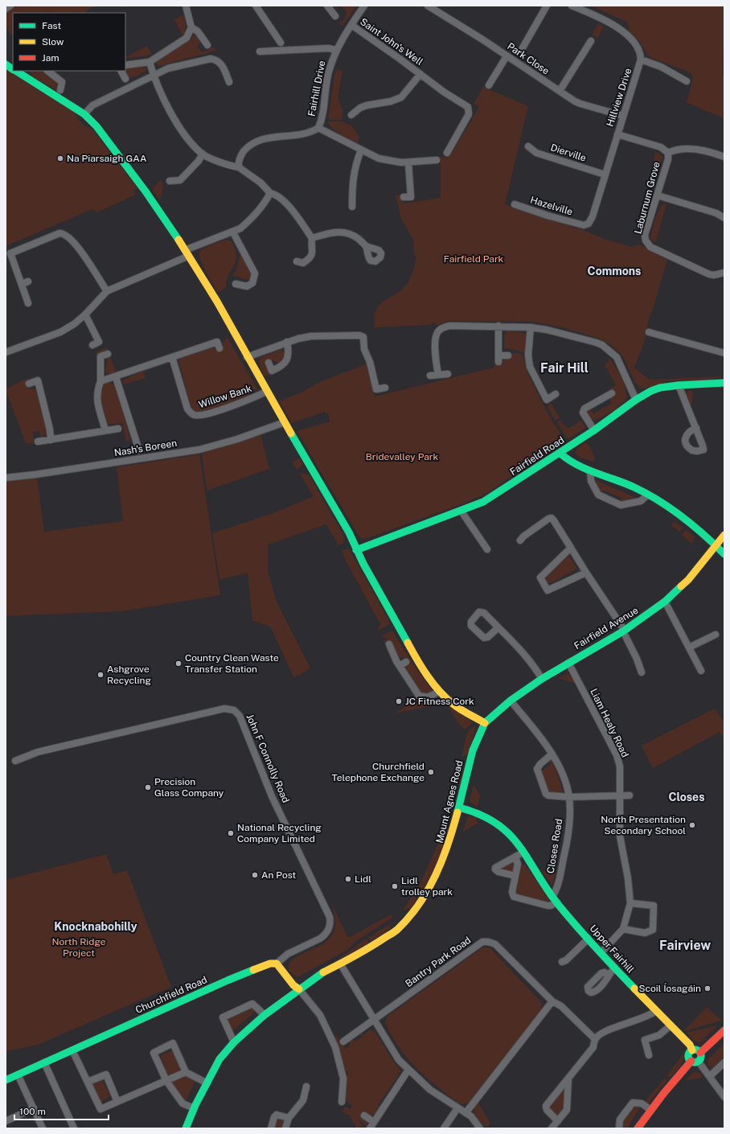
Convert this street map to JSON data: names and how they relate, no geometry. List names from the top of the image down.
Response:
{
  "streets": {
    "street": [
      "Saint John's Well",
      "Park Close",
      "Fairhill Drive",
      "Hillview Drive",
      "Dierville",
      "Laburnum Grove",
      "Hazelville",
      "Willow Bank",
      "Nash's Boreen",
      "Fairfield Road",
      "Fairfield Avenue",
      "Liam Healy Road",
      "John F Connolly Road",
      "Mount Agnes Road",
      "Closes Road",
      "Upper Fairhill",
      "Bantry Park Road",
      "Churchfield Road"
    ]
  },
  "crossings": [
    ["Saint John's Well", "Fairhill Drive"],
    ["Park Close", "Hillview Drive"],
    ["Hillview Drive", "Dierville"],
    ["Hillview Drive", "Hazelville"],
    ["Fairfield Avenue", "Liam Healy Road"],
    ["Fairfield Avenue", "Mount Agnes Road"],
    ["Fairfield Avenue", "Closes Road"],
    ["Liam Healy Road", "Upper Fairhill"],
    ["John F Connolly Road", "Churchfield Road"],
    ["Mount Agnes Road", "Upper Fairhill"],
    ["Closes Road", "Upper Fairhill"]
  ],
  "districts": [
    "Commons",
    "Fair Hill",
    "Closes",
    "Knocknabohilly",
    "Fairview"
  ],
  "parks": ["Fairfield Park", "Bridevalley Park", "North Ridge Project"],
  "places": [
    "Na Piarsaigh GAA",
    "Country Clean Waste Transfer Station",
    "Ashgrove Recycling",
    "JC Fitness Cork",
    "Churchfield Telephone Exchange",
    "Precision Glass Company",
    "North Presentation Secondary School",
    "National Recycling Company Limited",
    "An Post",
    "Lidl",
    "Lidl trolley park",
    "Scoil Íosagáin"
  ],
  "legend": ["Fast", "Slow", "Jam"],
  "scale_bar": "100 m"
}
